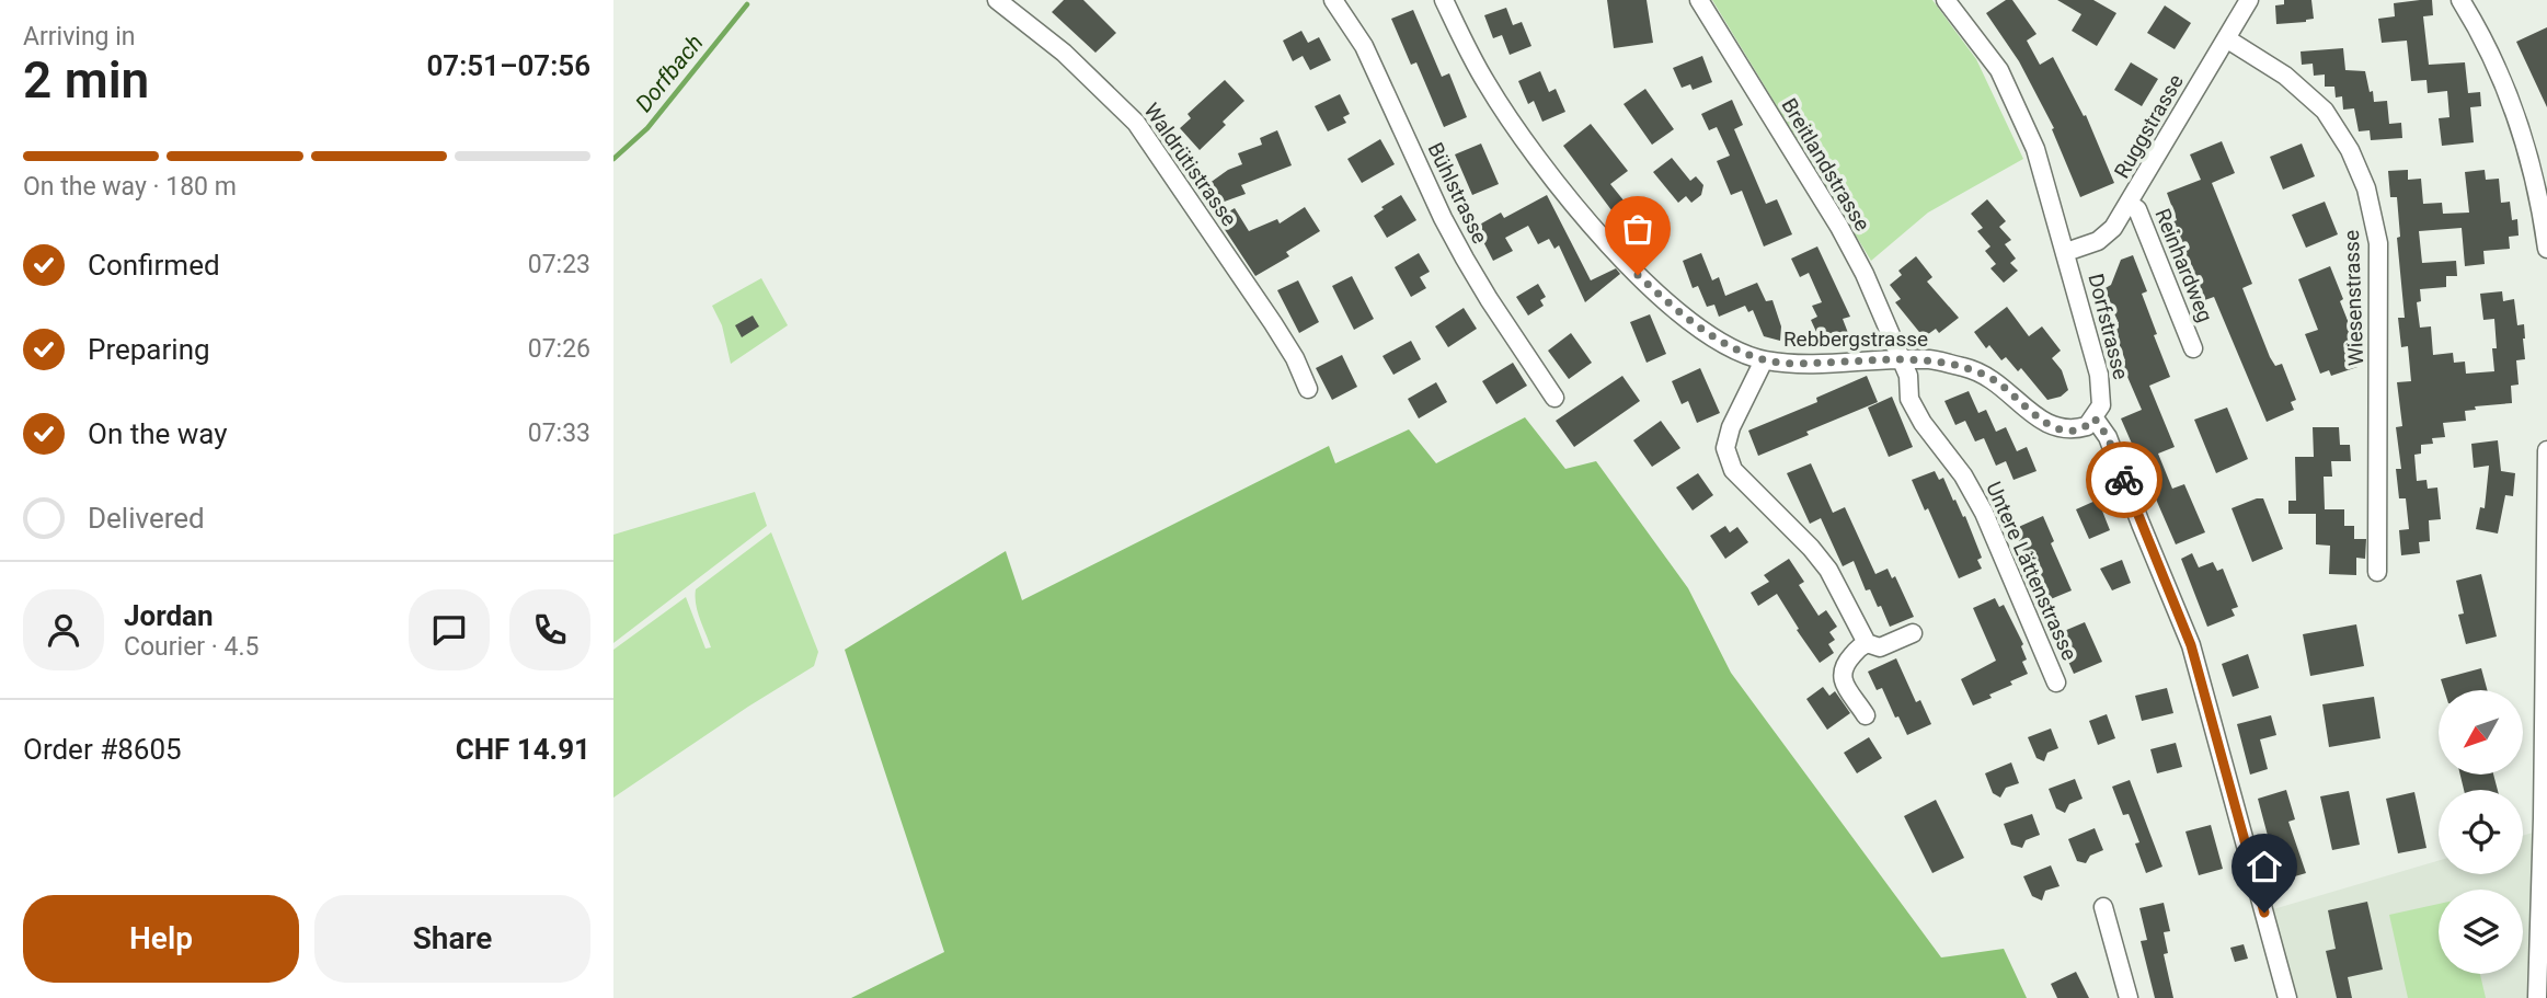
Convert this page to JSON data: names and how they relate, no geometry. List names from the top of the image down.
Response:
{
  "streets": {
    "street": [
      "Ruggstrasse",
      "Waldrütistrasse",
      "Breitlandstrasse",
      "Bühlstrasse",
      "Reinhardweg",
      "Wiesenstrasse",
      "Dorfstrasse",
      "Rebbergstrasse",
      "Untere Lättenstrasse"
    ]
  },
  "crossings": [
    ["Ruggstrasse", "Reinhardweg"],
    ["Ruggstrasse", "Wiesenstrasse"],
    ["Ruggstrasse", "Dorfstrasse"],
    ["Breitlandstrasse", "Rebbergstrasse"],
    ["Breitlandstrasse", "Untere Lättenstrasse"],
    ["Dorfstrasse", "Rebbergstrasse"],
    ["Rebbergstrasse", "Untere Lättenstrasse"]
  ],
  "water": ["Dorfbach"],
  "north": "bottom left",
  "page": {
    "heading": ["2 min", "Arriving in", "07:51–07:56"],
    "panel": [
      "Jordan",
      "Courier · 4.5",
      "Order #8605",
      "CHF 14.91"
    ],
    "bar": "On the way · 180 m",
    "list": [
      ["Confirmed", "07:23"],
      ["Preparing", "07:26"],
      ["On the way", "07:33"],
      "Delivered"
    ],
    "buttons": ["Help", "Share"]
  }
}
